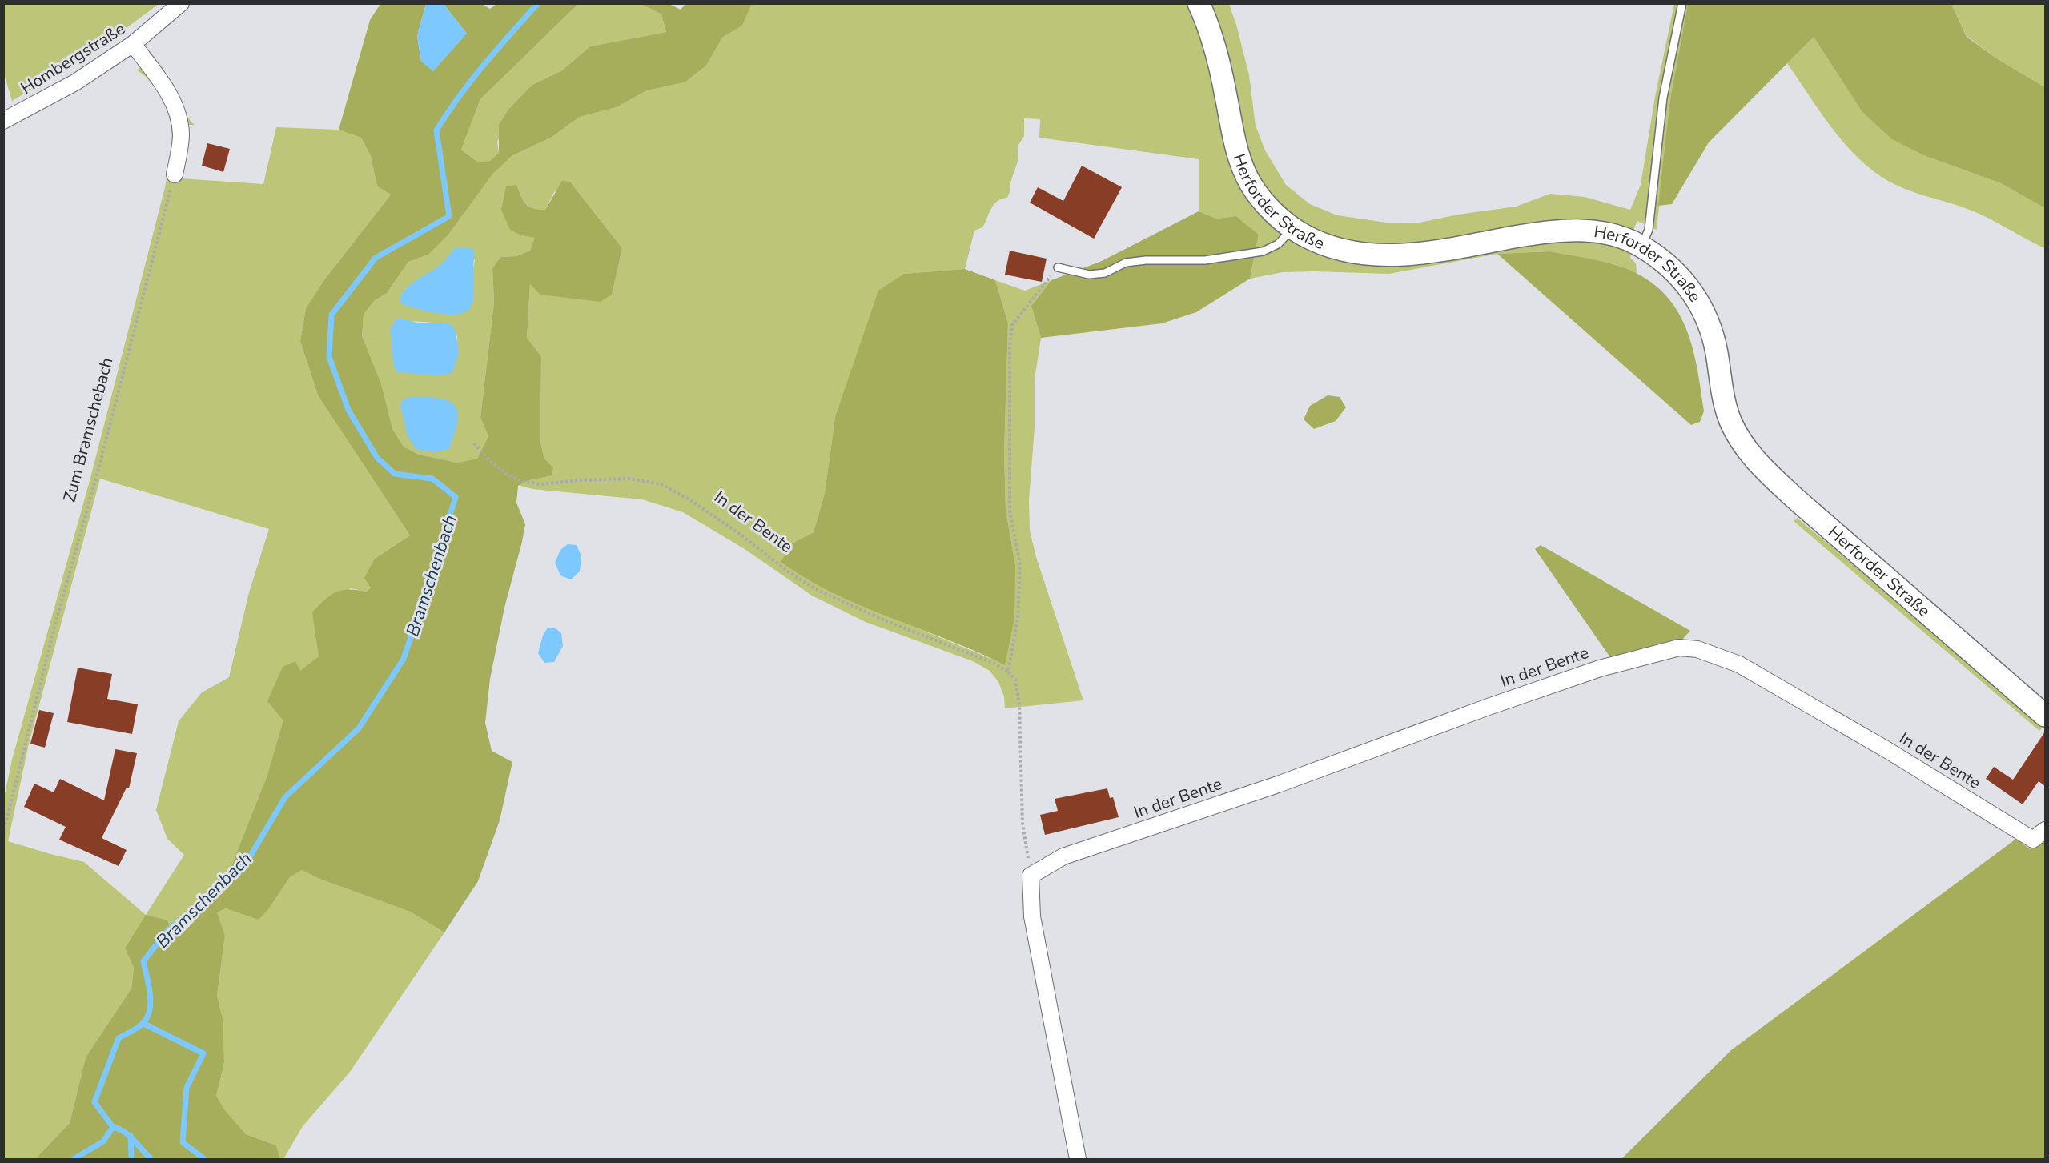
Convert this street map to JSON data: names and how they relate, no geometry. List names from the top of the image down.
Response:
{
  "streets": {
    "main road": ["Herforder Straße"],
    "street": ["Hombergstraße", "In der Bente"],
    "path": ["Zum Bramschebach"]
  },
  "water": ["Bramschenbach"]
}
